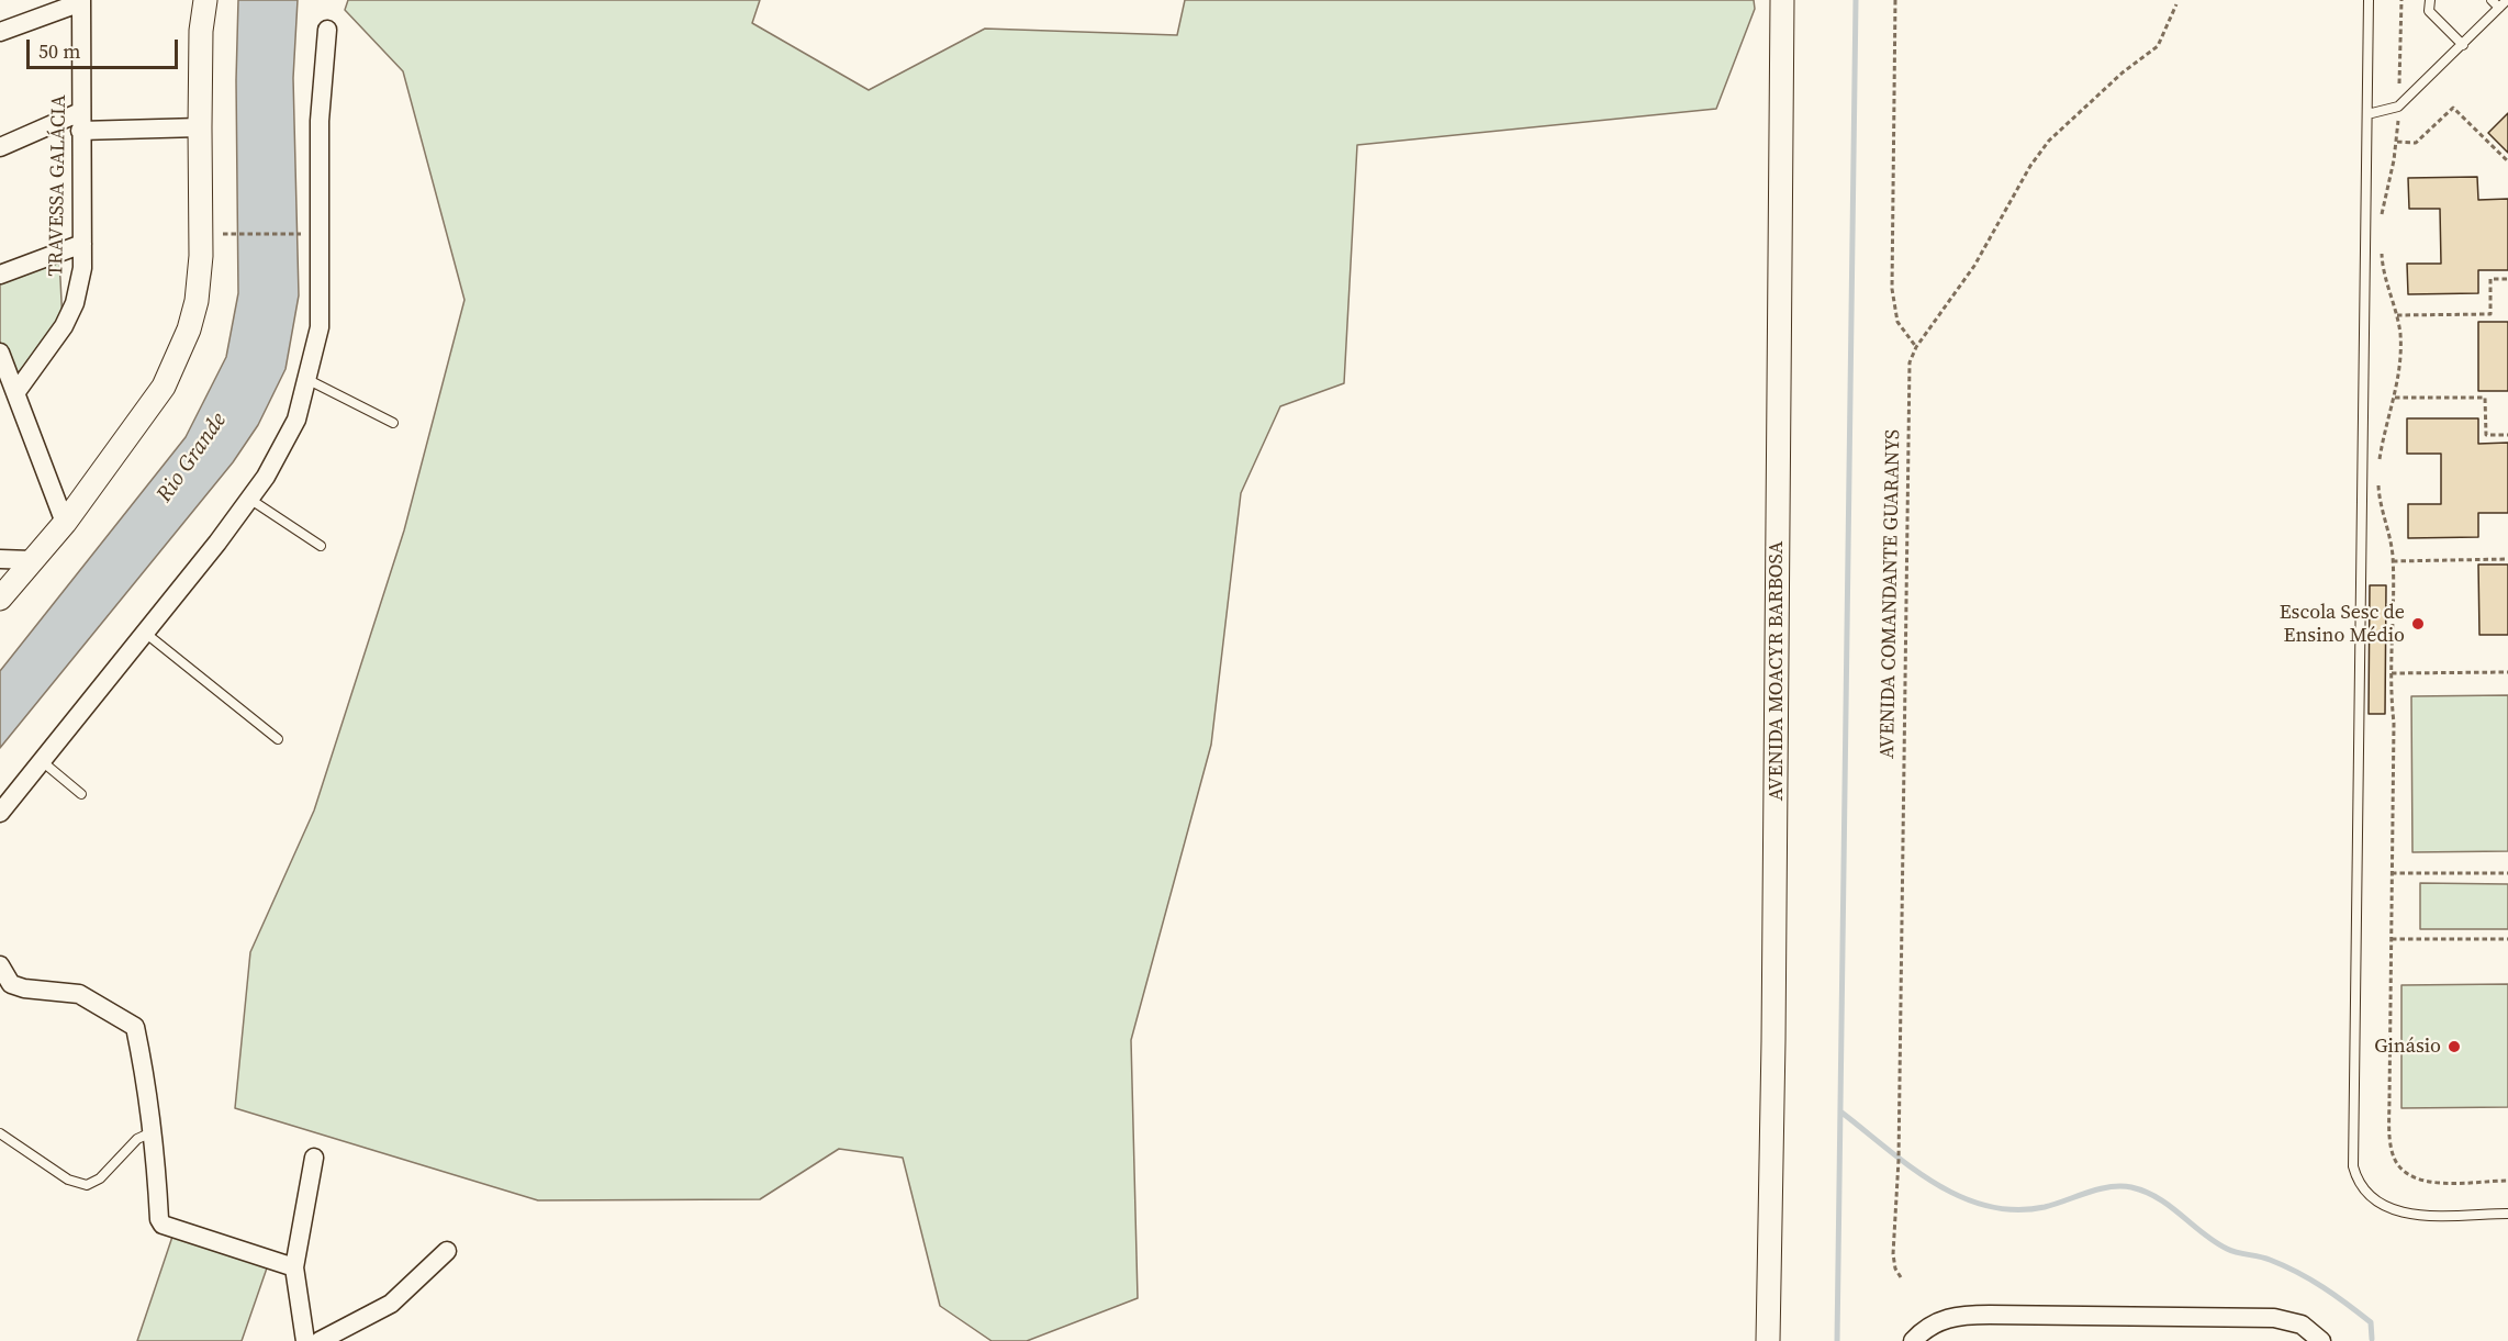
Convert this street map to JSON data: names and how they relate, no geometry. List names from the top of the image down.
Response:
{
  "streets": {
    "street": ["TRAVESSA GALÁCIA", "AVENIDA MOACYR BARBOSA"],
    "path": ["AVENIDA COMANDANTE GUARANYS"]
  },
  "water": ["Rio Grande"],
  "places": ["Escola Sesc de Ensino Médio", "Ginásio"],
  "scale_bar": "50 m"
}
